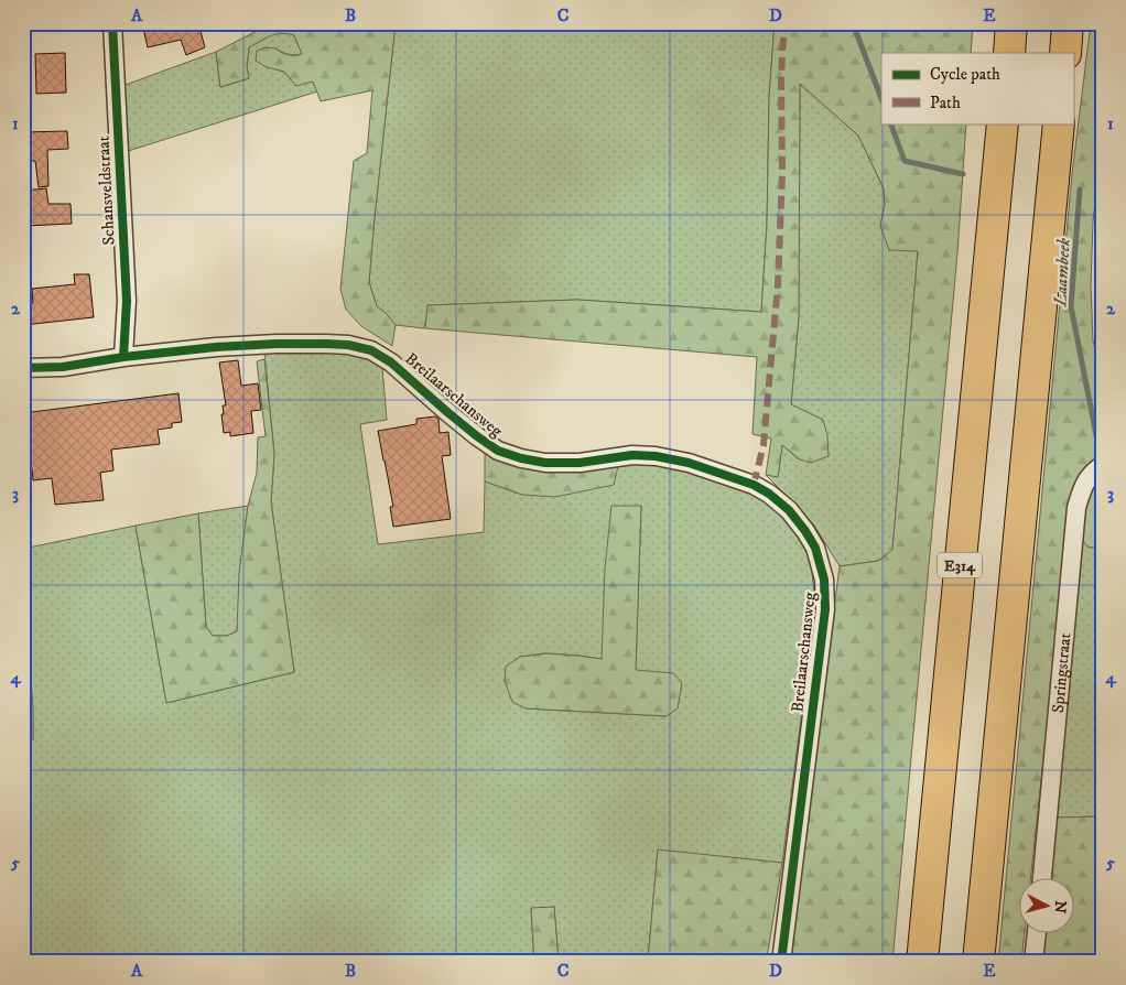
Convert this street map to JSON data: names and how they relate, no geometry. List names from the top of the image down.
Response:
{
  "streets": {
    "highway": ["E314"],
    "street": ["Schansveldstraat", "Breilaarschansweg", "Springstraat"]
  },
  "crossings": [
    ["Schansveldstraat", "Breilaarschansweg"]
  ],
  "water": ["Laambeek"],
  "legend": ["Cycle path", "Path"],
  "north": "right",
  "grid": {
    "columns": [
      "A",
      "B",
      "C",
      "D",
      "E"
    ],
    "rows": [
      "1",
      "2",
      "3",
      "4",
      "5"
    ]
  }
}
